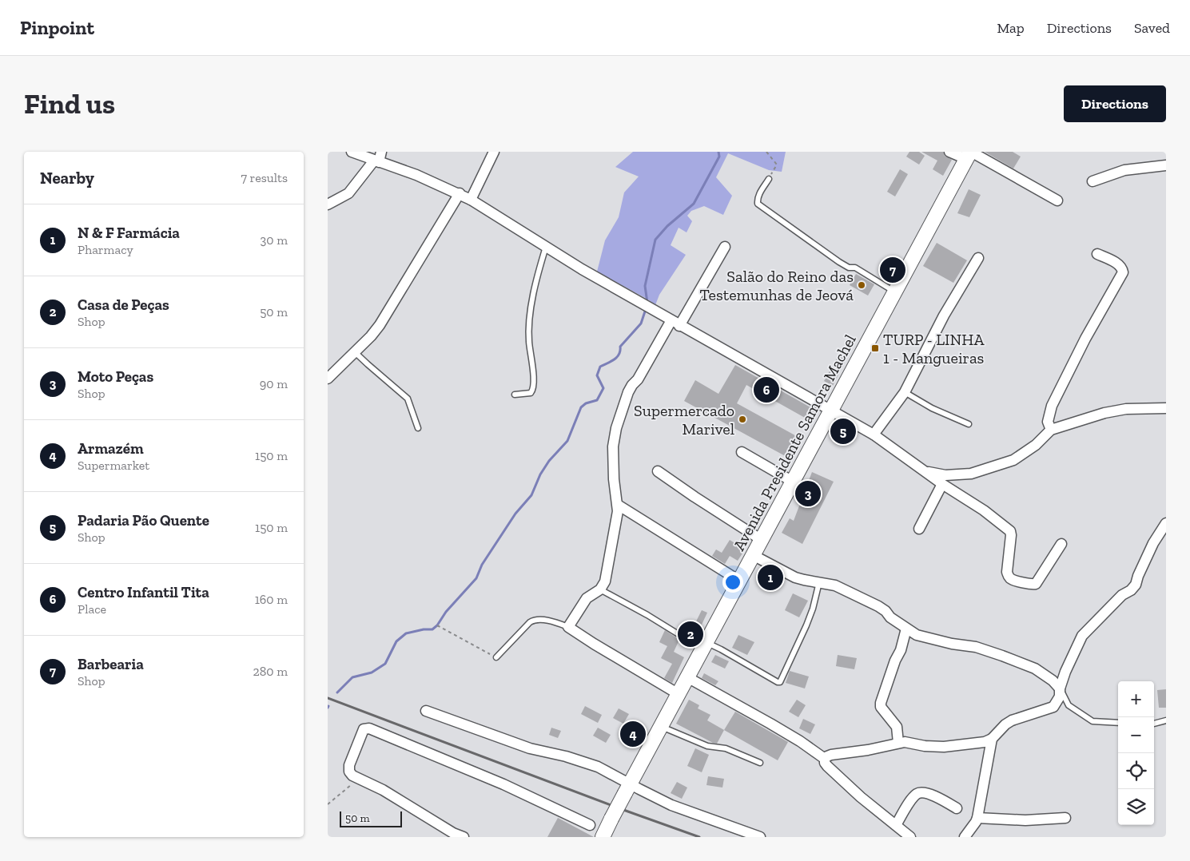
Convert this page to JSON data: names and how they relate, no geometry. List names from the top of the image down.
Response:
{
  "streets": {
    "main road": ["Avenida Presidente Samora Machel"]
  },
  "places": {
    "other": ["Salão do Reino das Testemunhas de Jeová", "Supermercado Marivel"],
    "transit": ["TURP - LINHA 1 - Mangueiras"]
  },
  "scale_bar": "50 m",
  "page": {
    "header": "Pinpoint",
    "nav": ["Map", "Directions", "Saved"],
    "buttons": "Directions",
    "title": "Find us",
    "heading": ["Nearby", "7 results"],
    "list": [
      {
        "mark": "1",
        "name": "N & F Farmácia",
        "note": "Pharmacy",
        "value": "30 m"
      },
      {
        "mark": "2",
        "name": "Casa de Peças",
        "note": "Shop",
        "value": "50 m"
      },
      {
        "mark": "3",
        "name": "Moto Peças",
        "note": "Shop",
        "value": "90 m"
      },
      {
        "mark": "4",
        "name": "Armazém",
        "note": "Supermarket",
        "value": "150 m"
      },
      {
        "mark": "5",
        "name": "Padaria Pão Quente",
        "note": "Shop",
        "value": "150 m"
      },
      {
        "mark": "6",
        "name": "Centro Infantil Tita",
        "note": "Place",
        "value": "160 m"
      },
      {
        "mark": "7",
        "name": "Barbearia",
        "note": "Shop",
        "value": "280 m"
      }
    ],
    "pins": [
      "7",
      "6",
      "5",
      "3",
      "1",
      "2",
      "4"
    ],
    "map_buttons": ["+", "−"],
    "scale": "50 m"
  }
}
